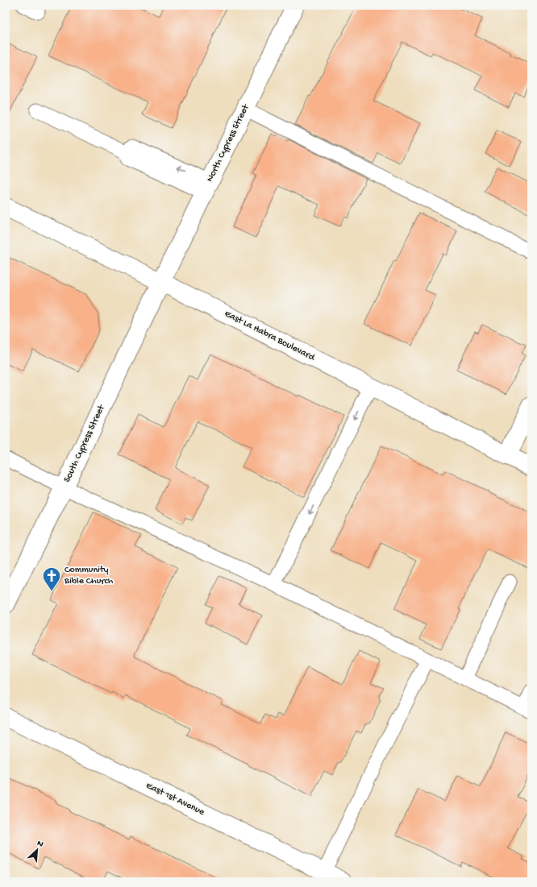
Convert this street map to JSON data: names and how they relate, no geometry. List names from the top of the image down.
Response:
{
  "streets": {
    "street": [
      "North Cypress Street",
      "East La Habra Boulevard",
      "South Cypress Street",
      "East 1st Avenue"
    ]
  },
  "crossings": [
    ["North Cypress Street", "East La Habra Boulevard"],
    ["North Cypress Street", "South Cypress Street"],
    ["East La Habra Boulevard", "South Cypress Street"]
  ],
  "places": {
    "church": ["Community Bible Church"]
  },
  "north": "top right"
}
